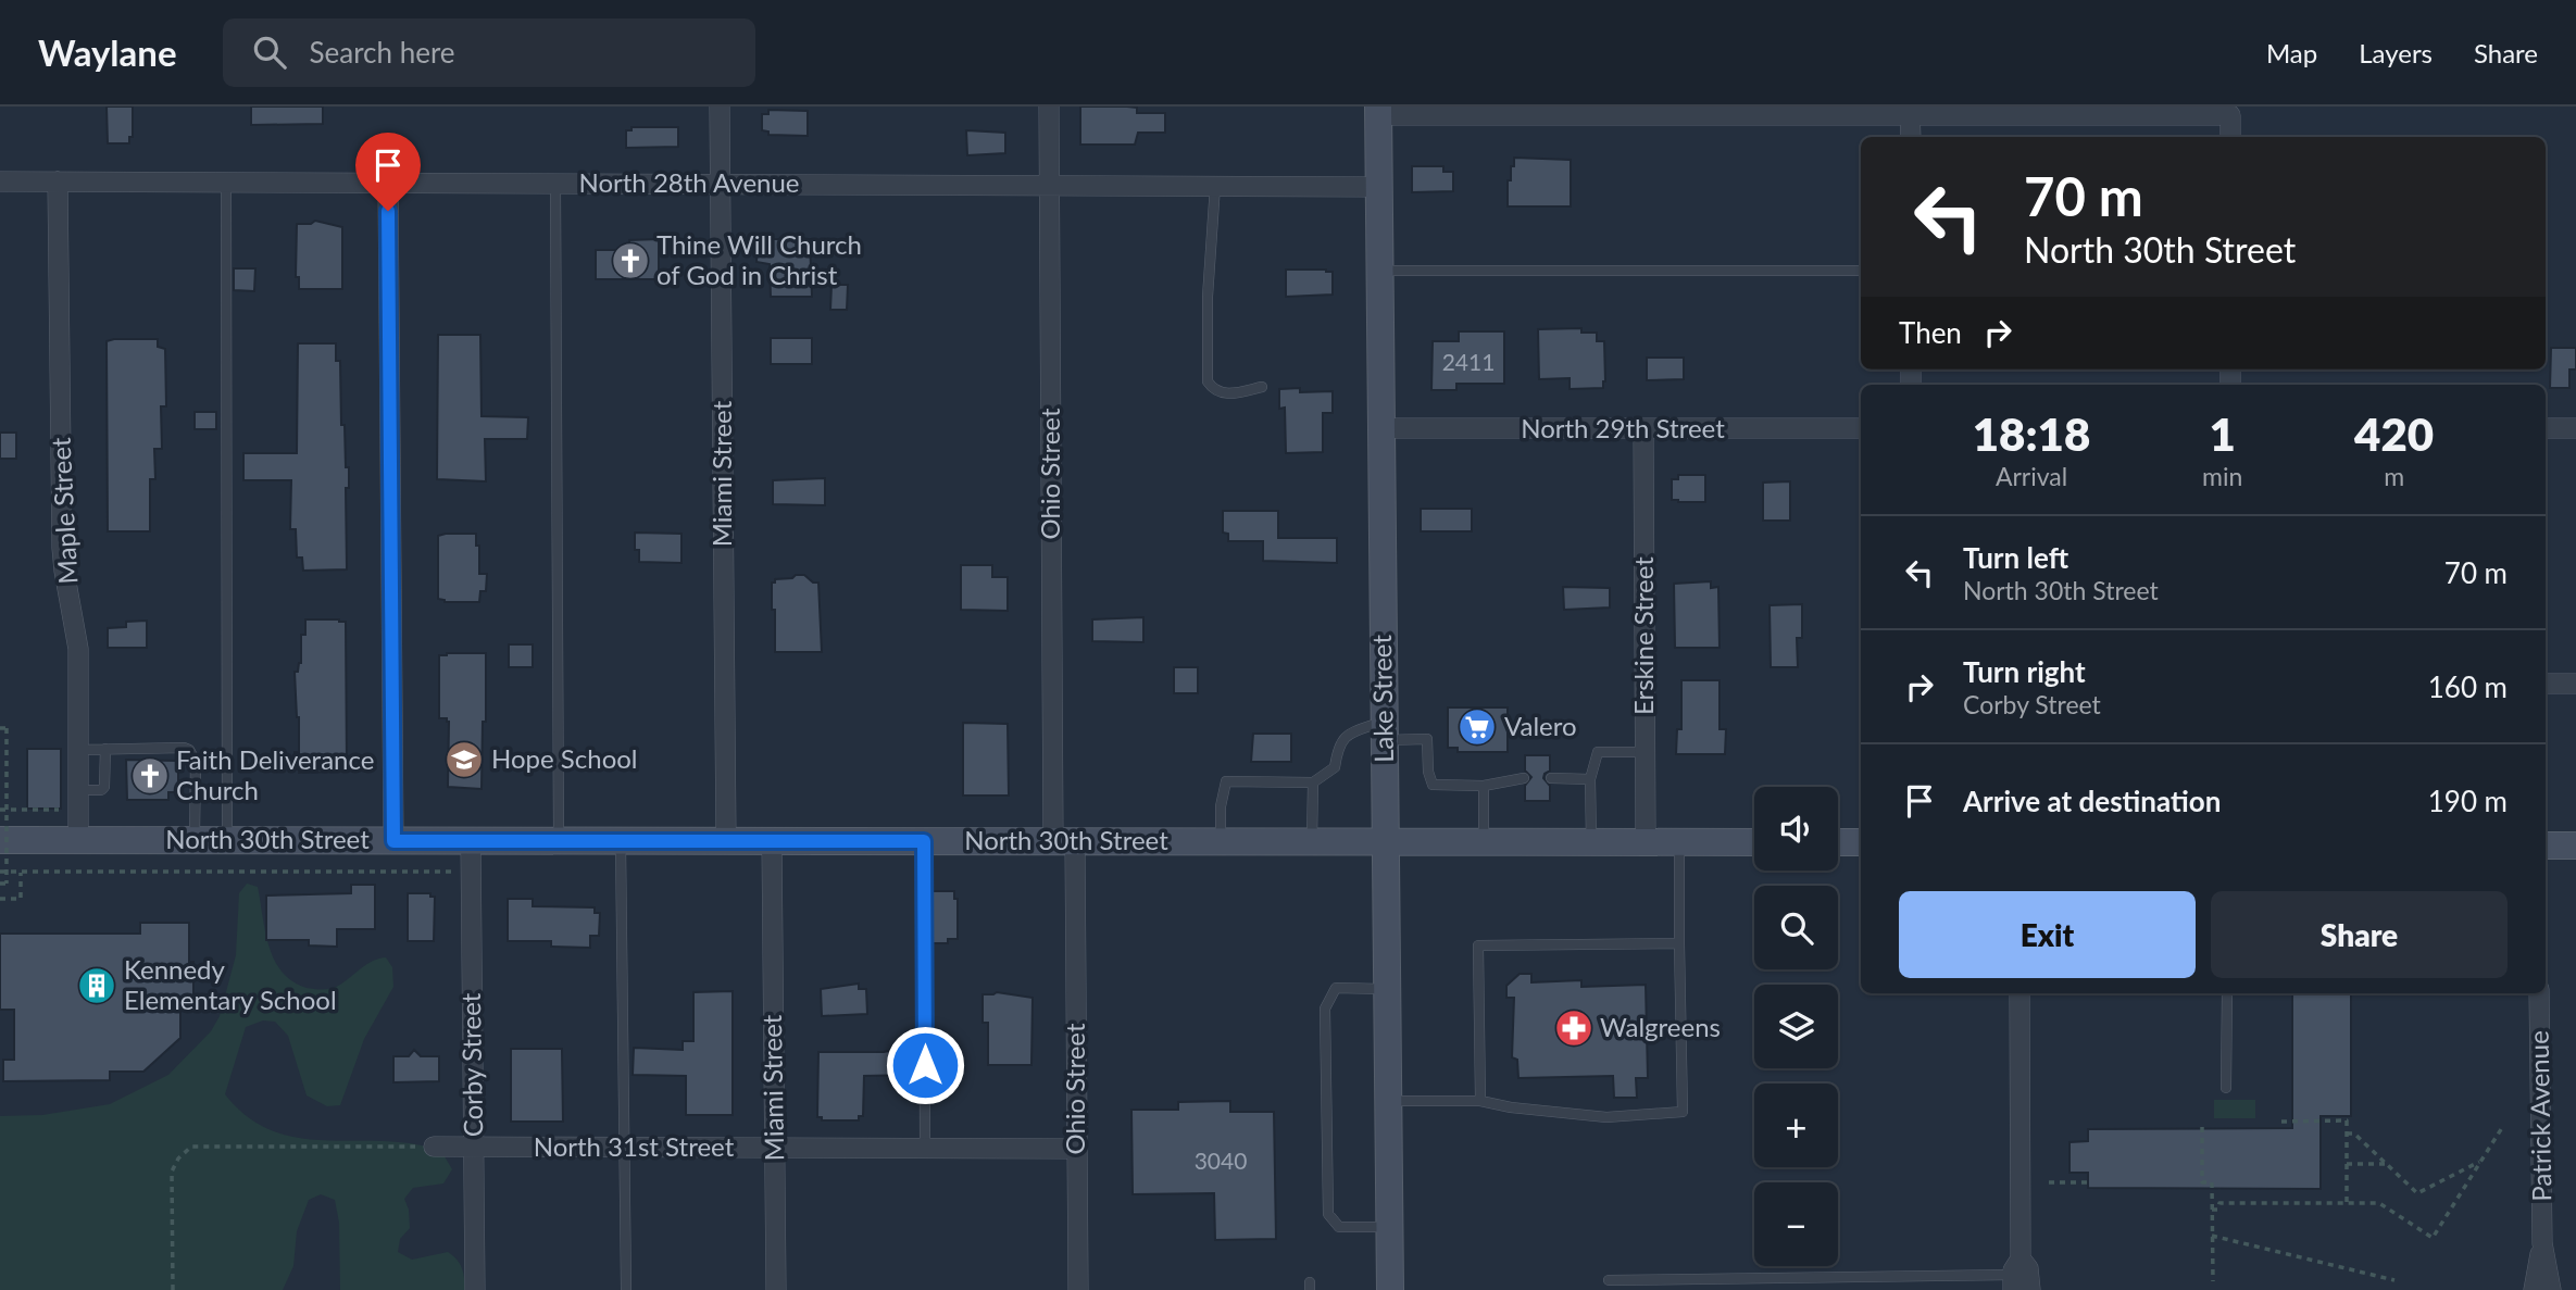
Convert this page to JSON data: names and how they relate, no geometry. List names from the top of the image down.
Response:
{
  "streets": {
    "main road": ["Lake Street", "North 30th Street"],
    "street": [
      "North 28th Avenue",
      "North 29th Street",
      "Miami Street",
      "Ohio Street",
      "Maple Street",
      "Erskine Street",
      "Corby Street",
      "Patrick Avenue",
      "North 31st Street"
    ]
  },
  "crossings": [
    ["North 28th Avenue", "Miami Street"],
    ["North 28th Avenue", "Ohio Street"],
    ["North 28th Avenue", "Maple Street"],
    ["North 28th Avenue", "Lake Street"],
    ["North 29th Street", "Erskine Street"],
    ["North 29th Street", "Lake Street"],
    ["Miami Street", "North 30th Street"],
    ["Miami Street", "North 31st Street"],
    ["Ohio Street", "North 30th Street"],
    ["Ohio Street", "North 31st Street"],
    ["Maple Street", "North 30th Street"],
    ["Erskine Street", "North 30th Street"],
    ["Lake Street", "North 30th Street"],
    ["North 30th Street", "Corby Street"],
    ["Corby Street", "North 31st Street"]
  ],
  "places": {
    "church": ["Thine Will Church of God in Christ", "Faith Deliverance Church"],
    "supermarket": ["Valero"],
    "school or university": ["Hope School"],
    "building": ["Kennedy Elementary School"],
    "pharmacy": ["Walgreens"]
  },
  "house_numbers": ["2411", "3040"],
  "page": {
    "header": "Waylane",
    "search": "Search here",
    "nav": ["Map", "Layers", "Share"],
    "turn": ["70 m", "North 30th Street"],
    "then": "Then",
    "eta": [
      "18:18",
      "Arrival",
      "1",
      "min",
      "420",
      "m"
    ],
    "list": [
      {
        "name": "Turn left",
        "note": "North 30th Street",
        "value": "70 m"
      },
      {
        "name": "Turn right",
        "note": "Corby Street",
        "value": "160 m"
      },
      {
        "name": "Arrive at destination",
        "value": "190 m"
      }
    ],
    "map_buttons": ["+", "−"],
    "buttons": ["Exit", "Share"]
  }
}
